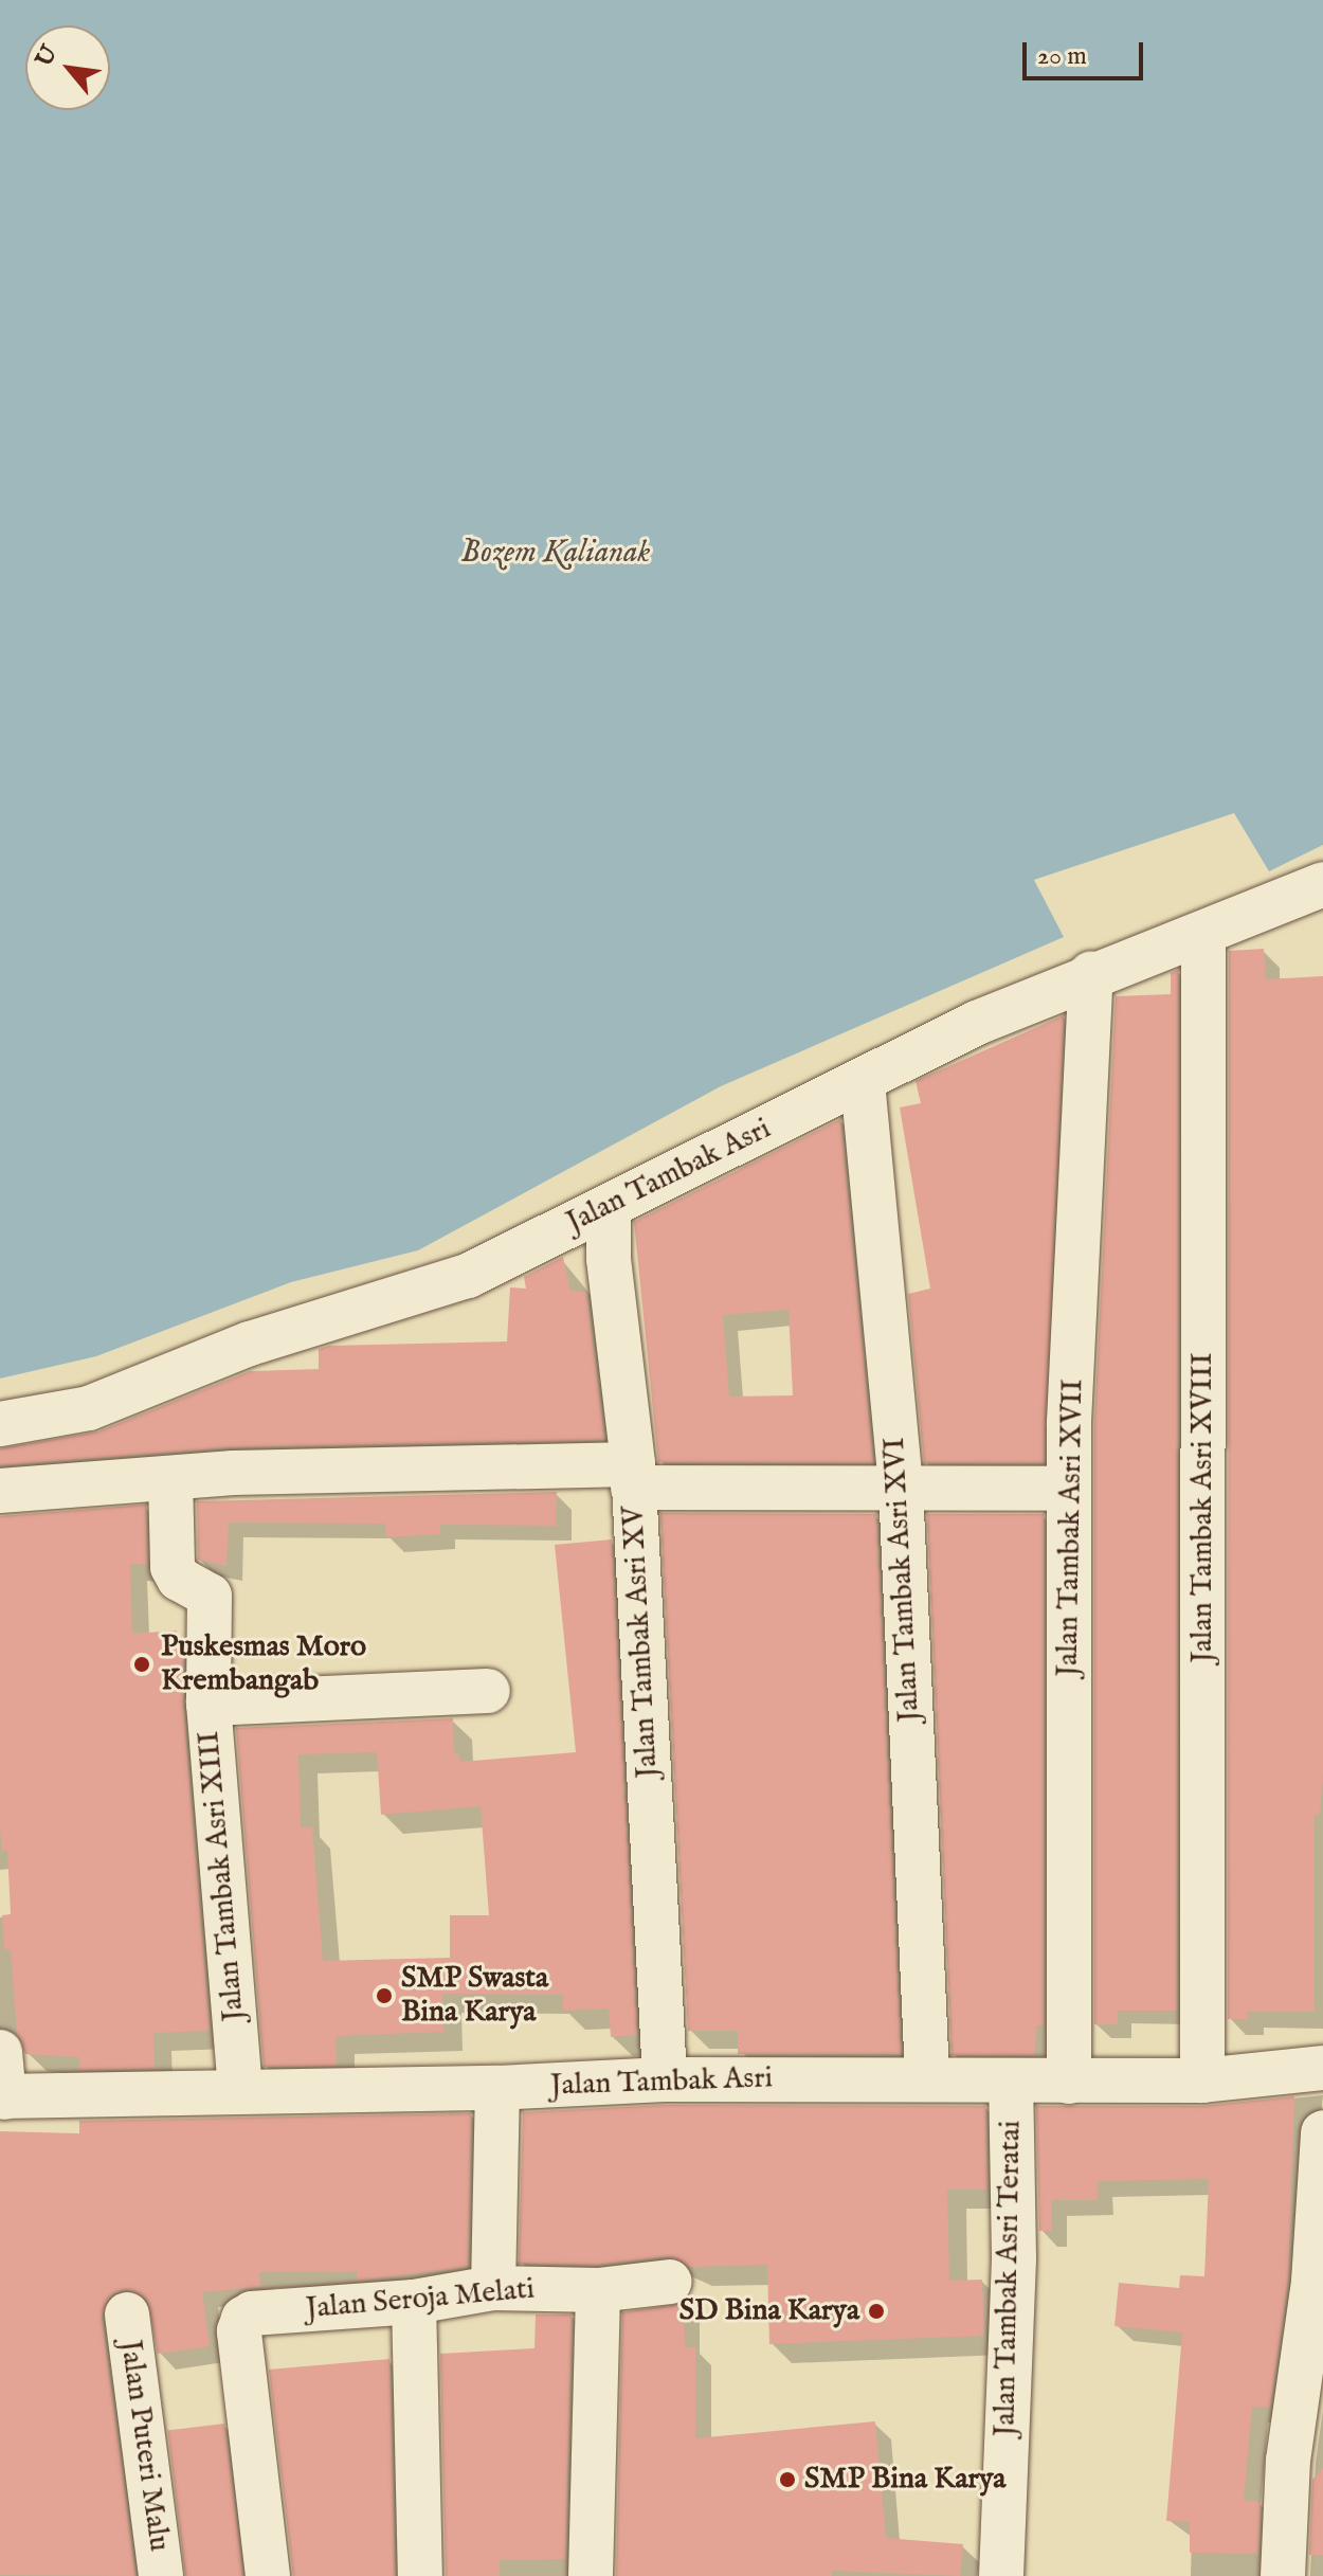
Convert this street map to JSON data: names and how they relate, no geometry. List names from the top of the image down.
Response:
{
  "streets": {
    "street": [
      "Jalan Tambak Asri",
      "Jalan Tambak Asri XVIII",
      "Jalan Tambak Asri XVII",
      "Jalan Tambak Asri XVI",
      "Jalan Tambak Asri XV",
      "Jalan Tambak Asri XIII",
      "Jalan Tambak Asri Teratai",
      "Jalan Seroja Melati",
      "Jalan Puteri Malu"
    ]
  },
  "crossings": [
    ["Jalan Tambak Asri", "Jalan Tambak Asri XVIII"],
    ["Jalan Tambak Asri", "Jalan Tambak Asri XVII"],
    ["Jalan Tambak Asri", "Jalan Tambak Asri XVI"],
    ["Jalan Tambak Asri", "Jalan Tambak Asri XV"],
    ["Jalan Tambak Asri", "Jalan Tambak Asri XIII"],
    ["Jalan Tambak Asri", "Jalan Tambak Asri Teratai"]
  ],
  "water": ["Bozem Kalianak"],
  "places": [
    "Puskesmas Moro Krembangab",
    "SMP Swasta Bina Karya",
    "SD Bina Karya",
    "SMP Bina Karya"
  ],
  "scale_bar": "20 m",
  "north": "top left"
}
